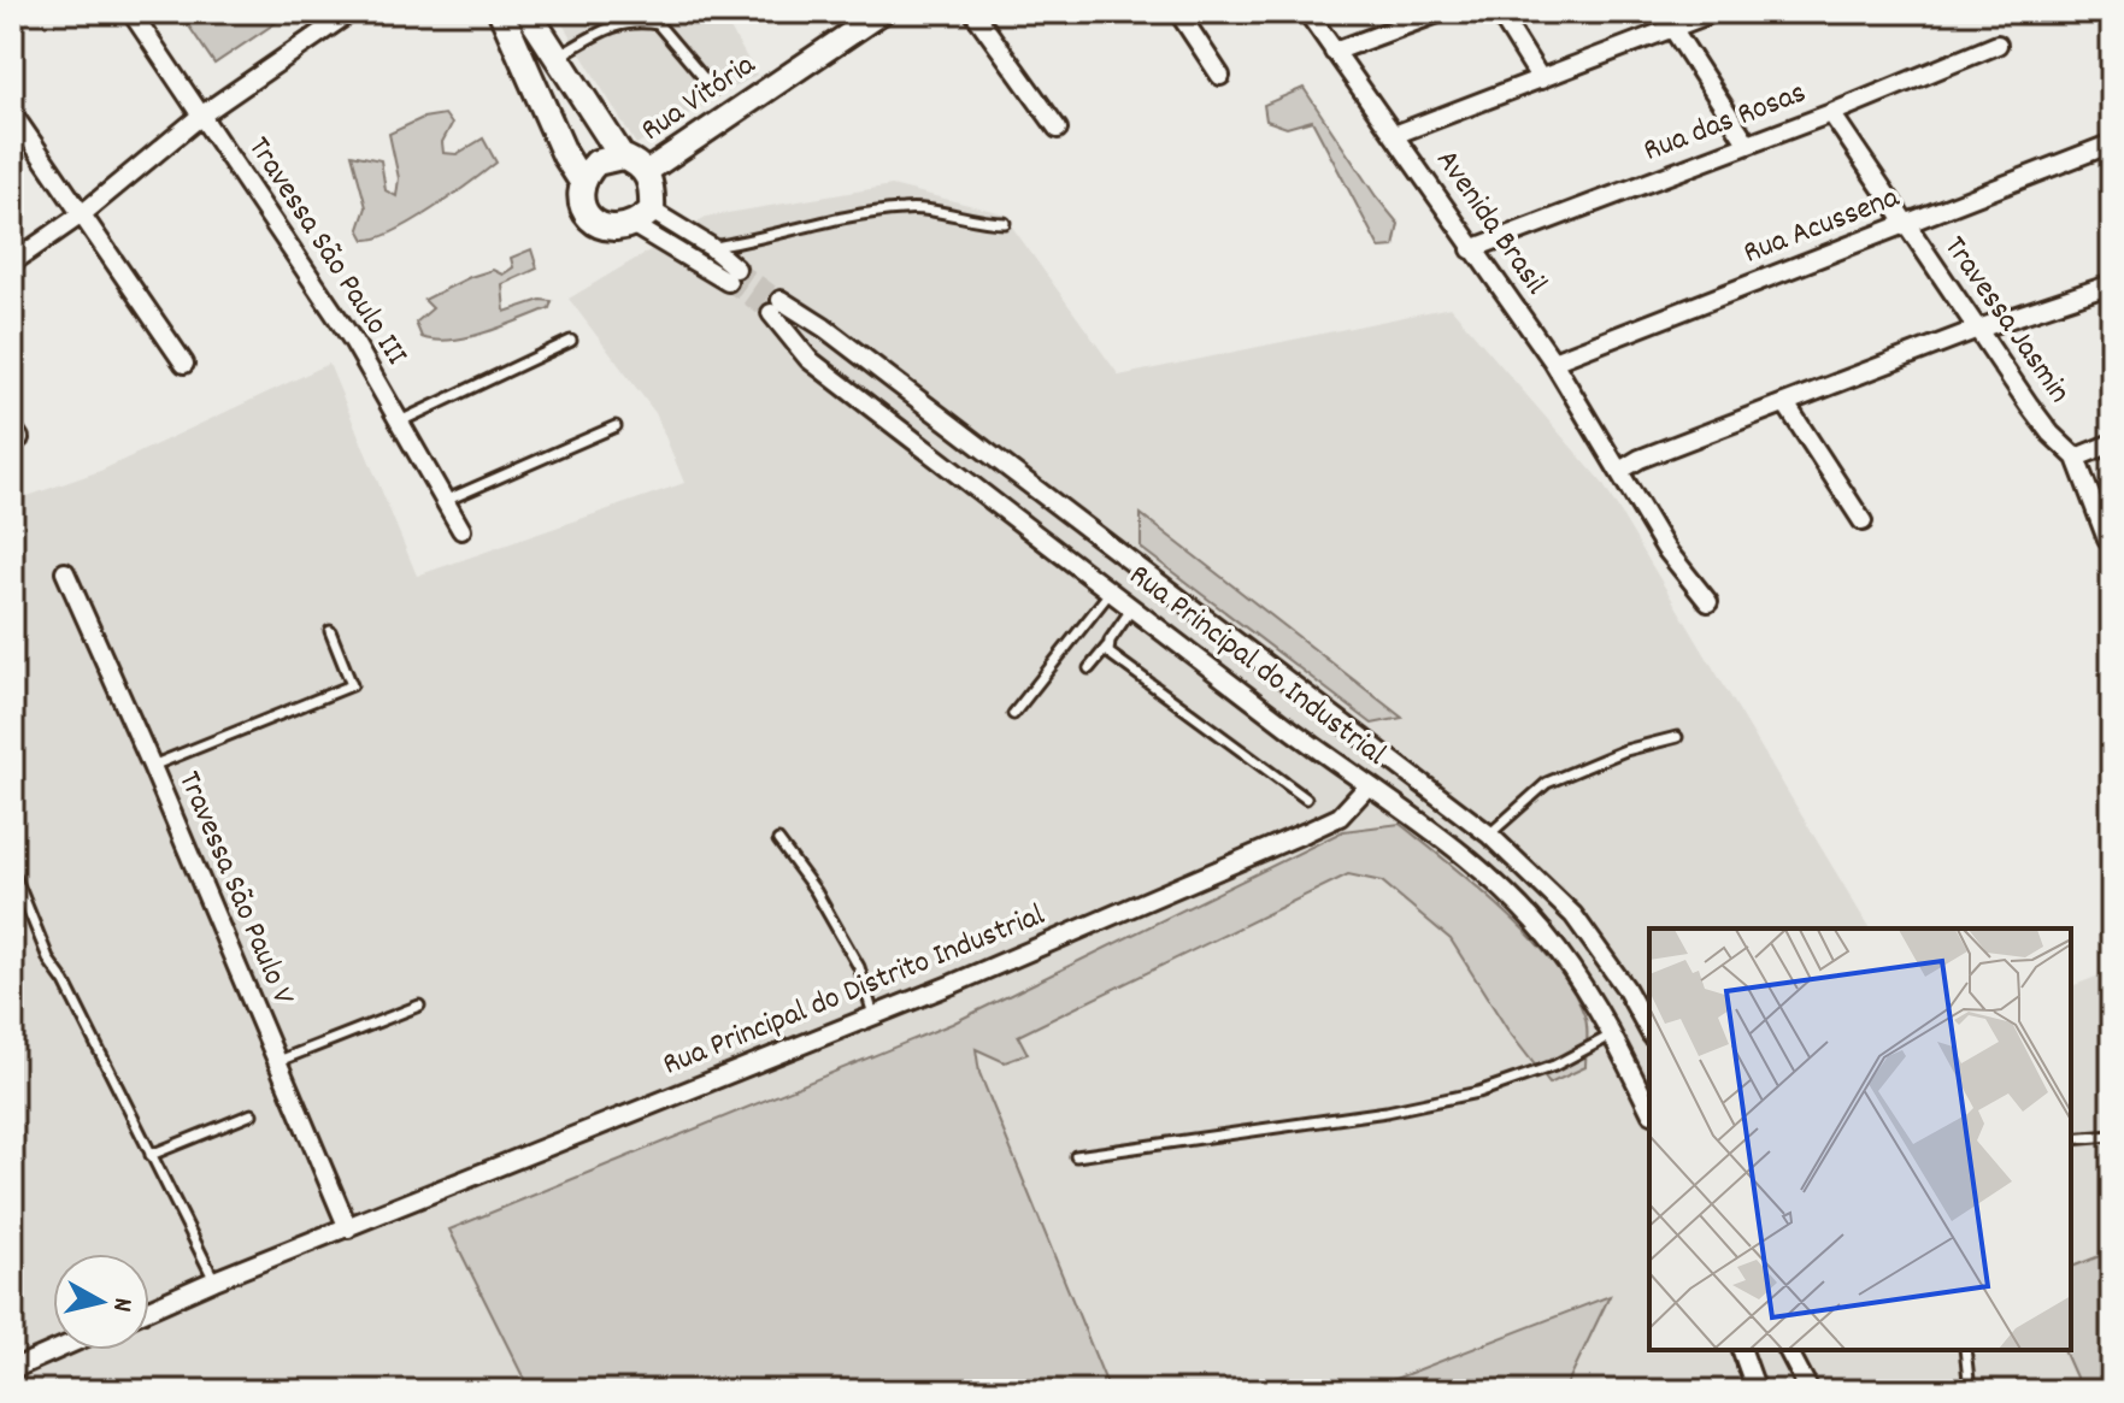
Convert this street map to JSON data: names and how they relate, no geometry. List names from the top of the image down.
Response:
{
  "streets": {
    "street": [
      "Rua Vitória",
      "Rua das Rosas",
      "Avenida Brasil",
      "Rua Acussena",
      "Travessa São Paulo III",
      "Travessa Jasmin",
      "Rua Principal do Industrial",
      "Travessa São Paulo V",
      "Rua Principal do Distrito Industrial"
    ]
  },
  "crossings": [
    ["Rua das Rosas", "Avenida Brasil"],
    ["Rua das Rosas", "Travessa Jasmin"],
    ["Avenida Brasil", "Rua Acussena"],
    ["Rua Acussena", "Travessa Jasmin"],
    ["Rua Principal do Industrial", "Rua Principal do Distrito Industrial"],
    ["Travessa São Paulo V", "Rua Principal do Distrito Industrial"]
  ],
  "north": "right"
}
